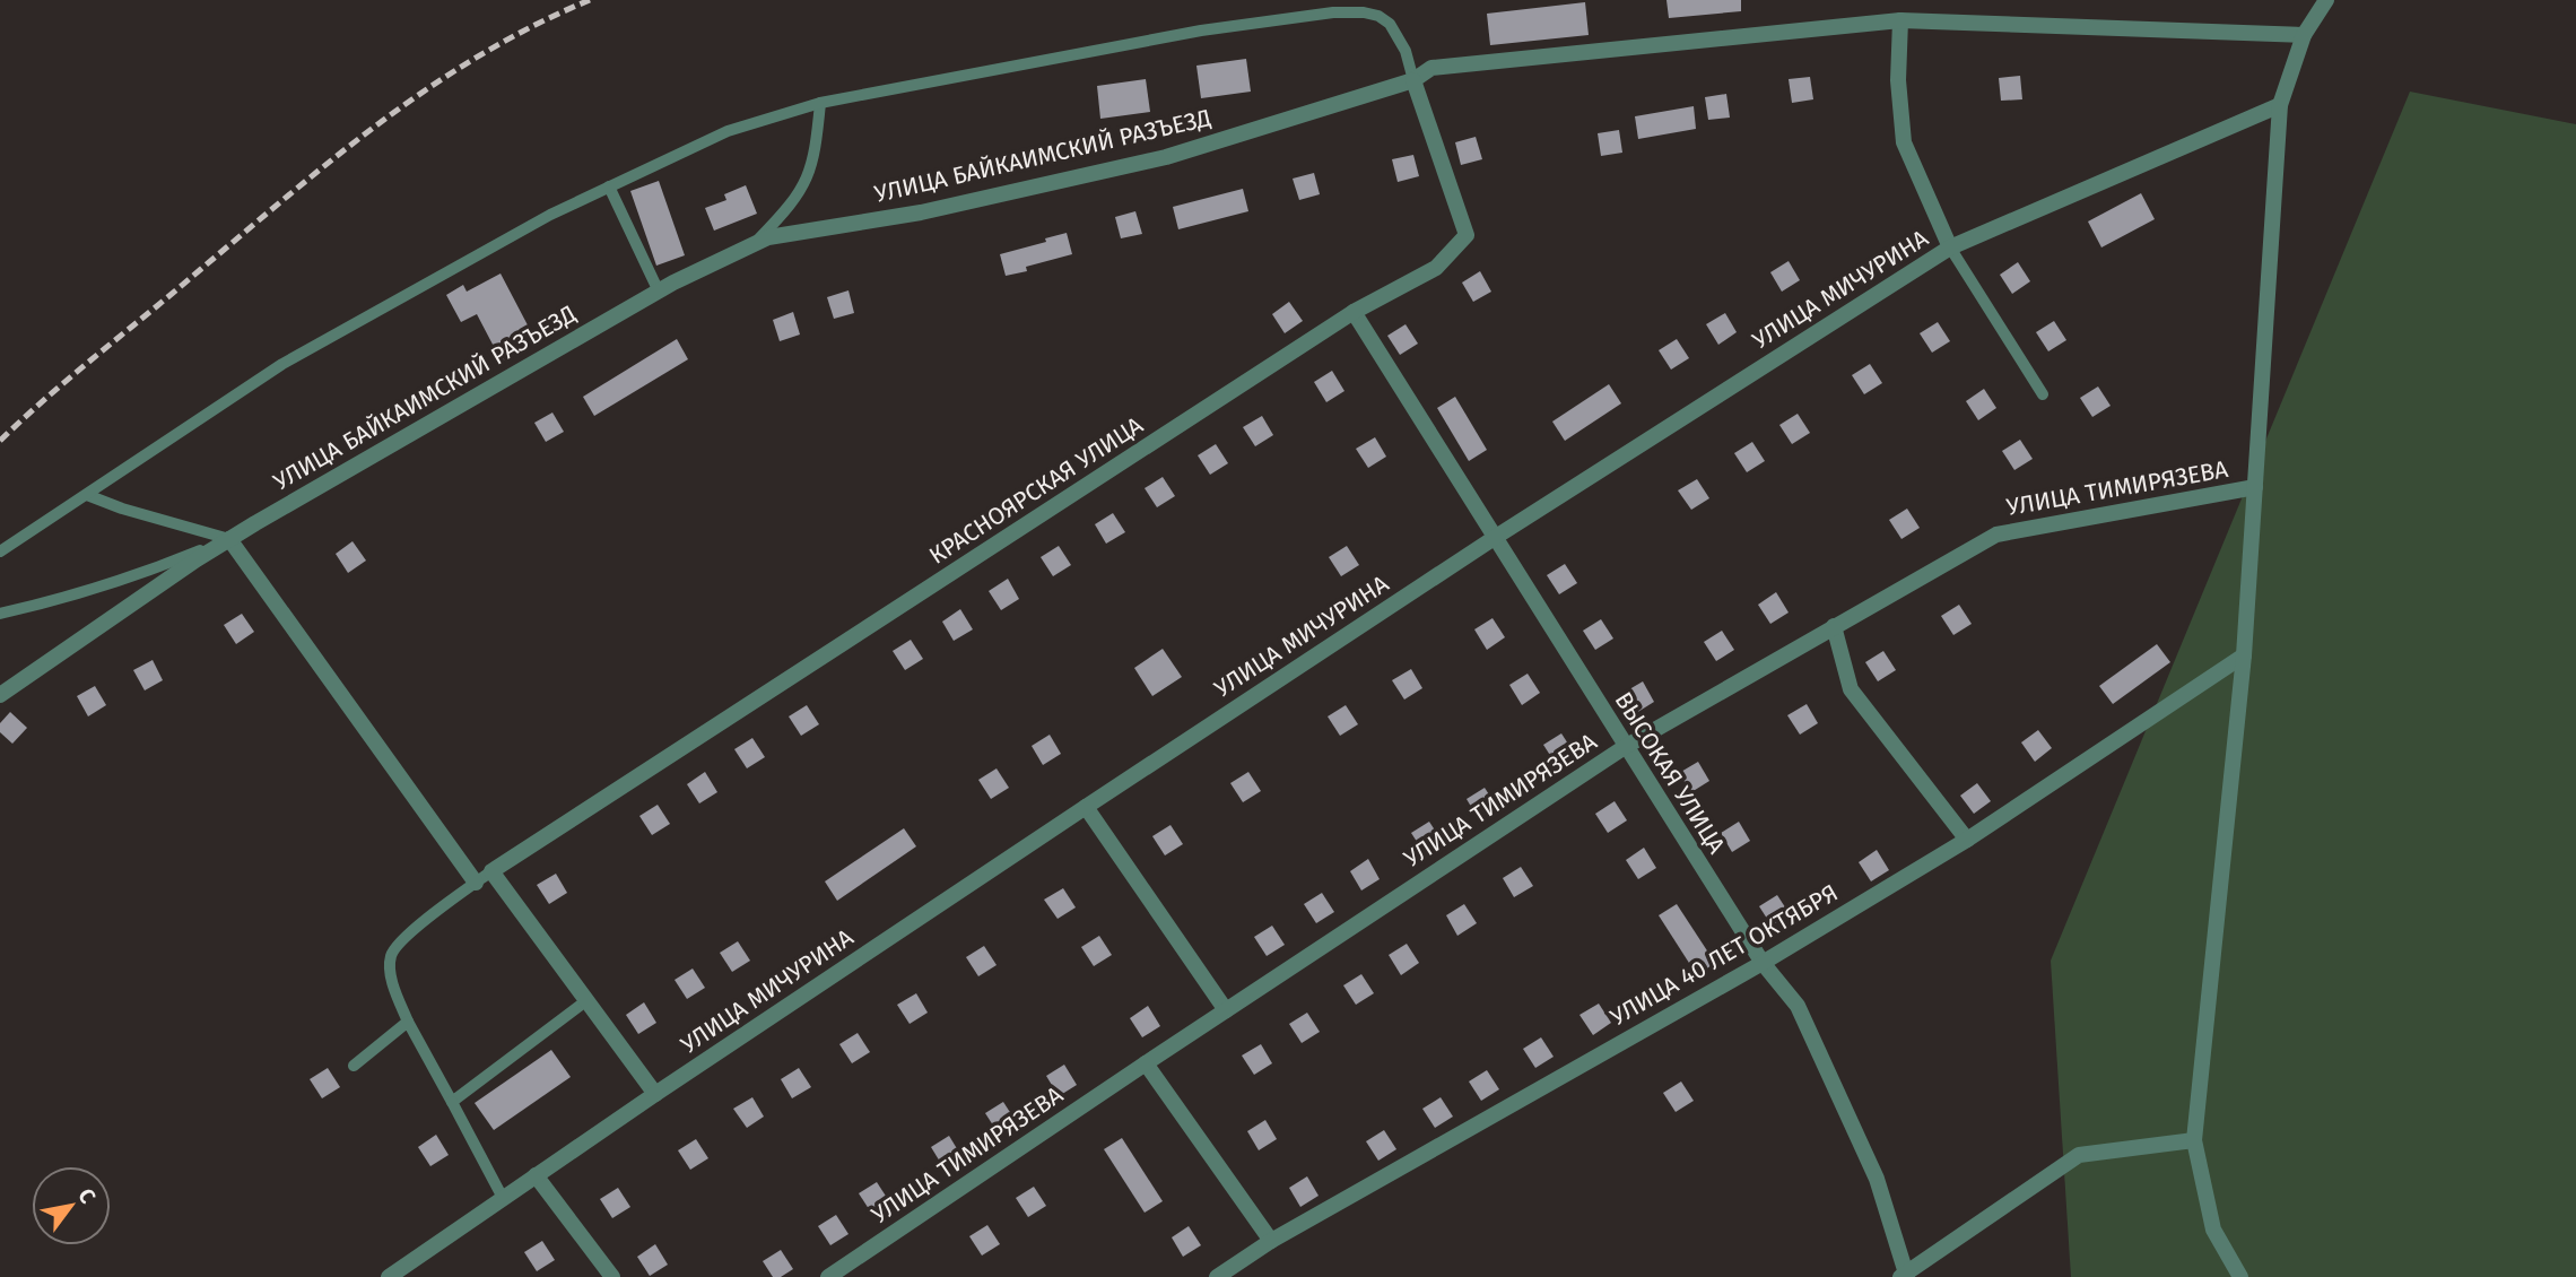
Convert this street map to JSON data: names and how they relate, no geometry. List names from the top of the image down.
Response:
{
  "streets": {
    "street": [
      "УЛИЦА БАЙКАИМСКИЙ РАЗЪЕЗД",
      "УЛИЦА МИЧУРИНА",
      "УЛИЦА ТИМИРЯЗЕВА",
      "КРАСНОЯРСКАЯ УЛИЦА",
      "ВЫСОКАЯ УЛИЦА",
      "УЛИЦА 40 ЛЕТ ОКТЯБРЯ"
    ]
  },
  "crossings": [
    ["УЛИЦА БАЙКАИМСКИЙ РАЗЪЕЗД", "КРАСНОЯРСКАЯ УЛИЦА"],
    ["УЛИЦА МИЧУРИНА", "ВЫСОКАЯ УЛИЦА"],
    ["УЛИЦА ТИМИРЯЗЕВА", "ВЫСОКАЯ УЛИЦА"],
    ["КРАСНОЯРСКАЯ УЛИЦА", "ВЫСОКАЯ УЛИЦА"],
    ["ВЫСОКАЯ УЛИЦА", "УЛИЦА 40 ЛЕТ ОКТЯБРЯ"]
  ],
  "north": "top right"
}
